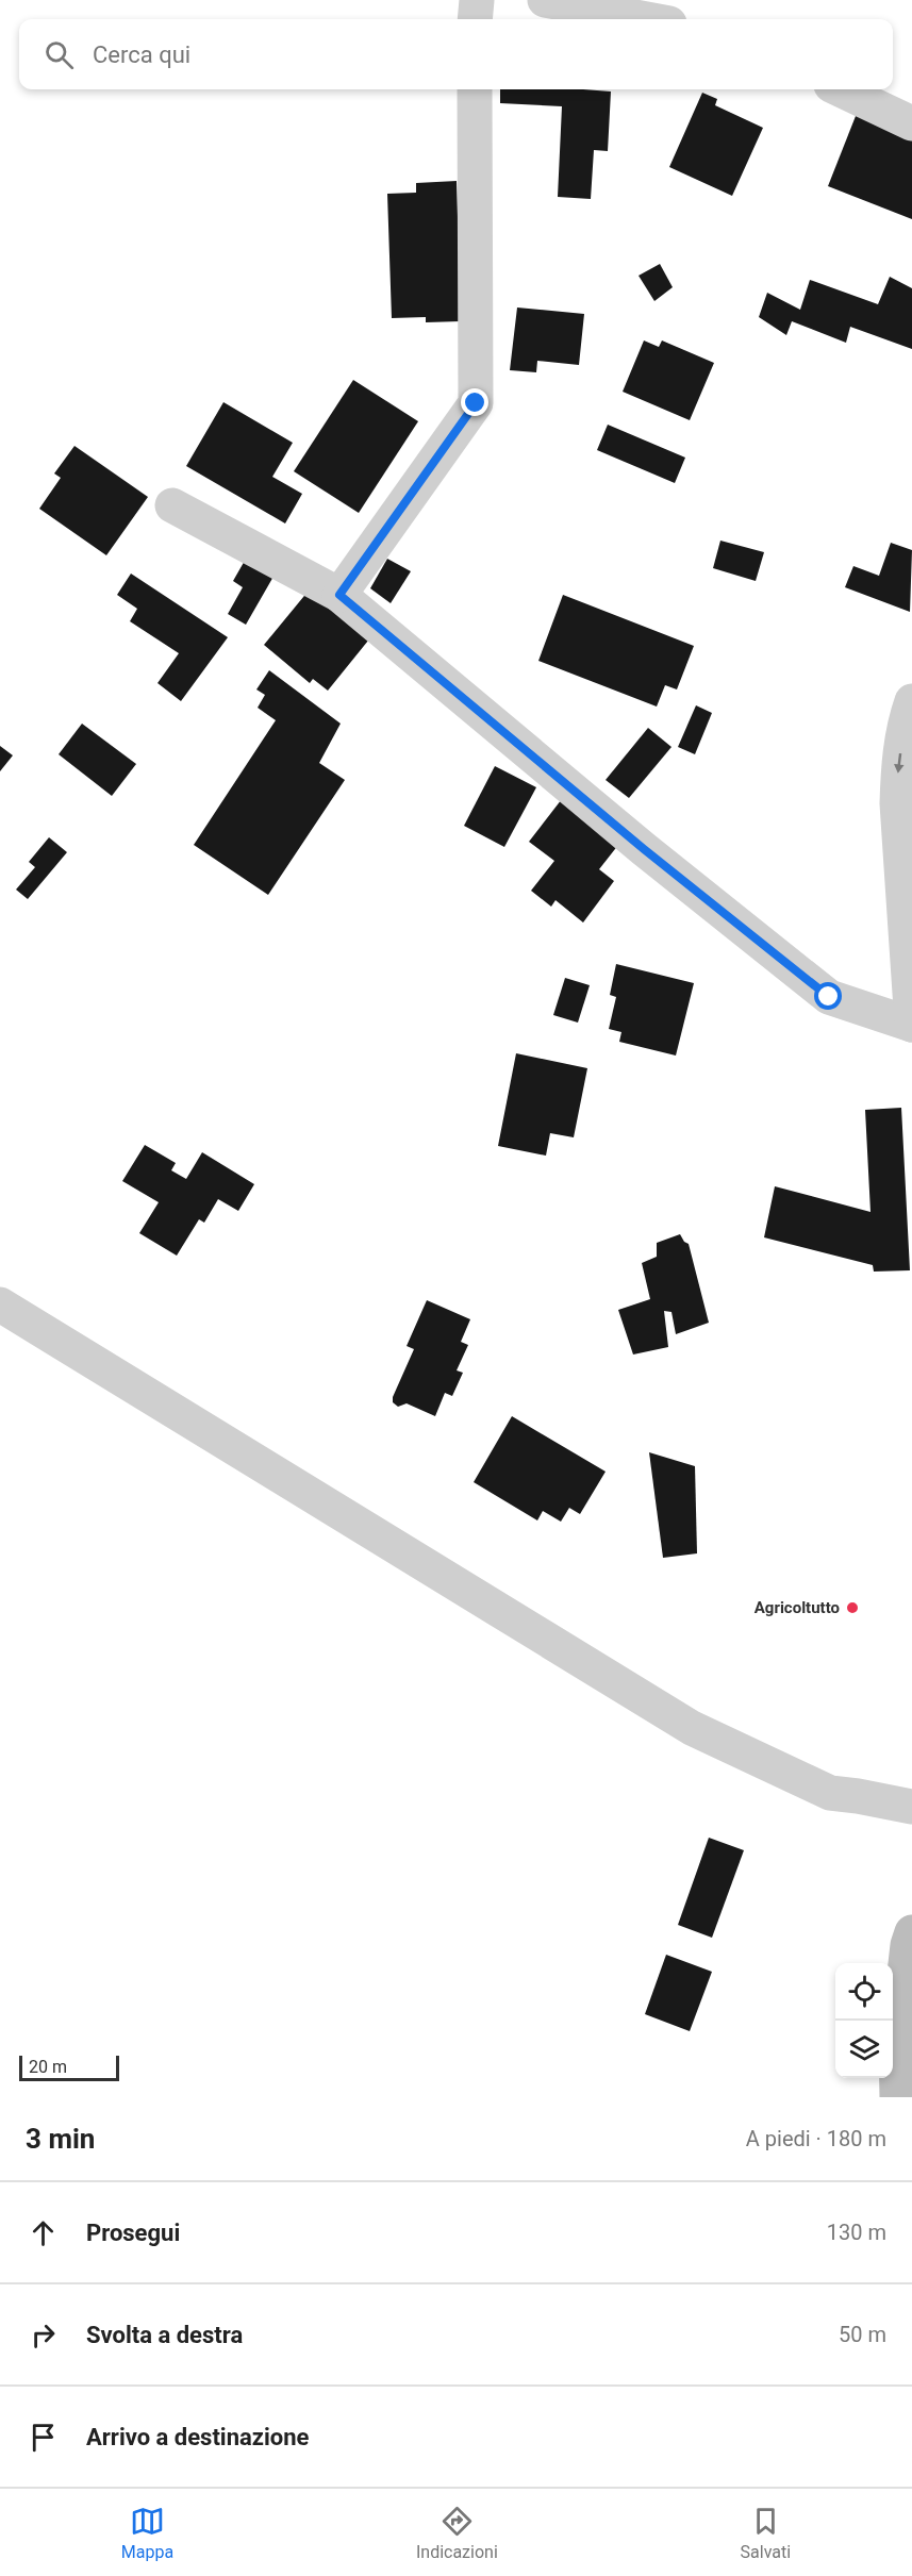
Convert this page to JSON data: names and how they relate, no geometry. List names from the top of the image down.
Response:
{
  "places": ["Agricoltutto"],
  "scale_bar": "20 m",
  "page": {
    "search": "Cerca qui",
    "scale": "20 m",
    "heading": ["3 min", "A piedi · 180 m"],
    "list": [
      ["Prosegui", "130 m"],
      ["Svolta a destra", "50 m"],
      "Arrivo a destinazione"
    ],
    "nav": ["Mappa", "Indicazioni", "Salvati"]
  }
}
